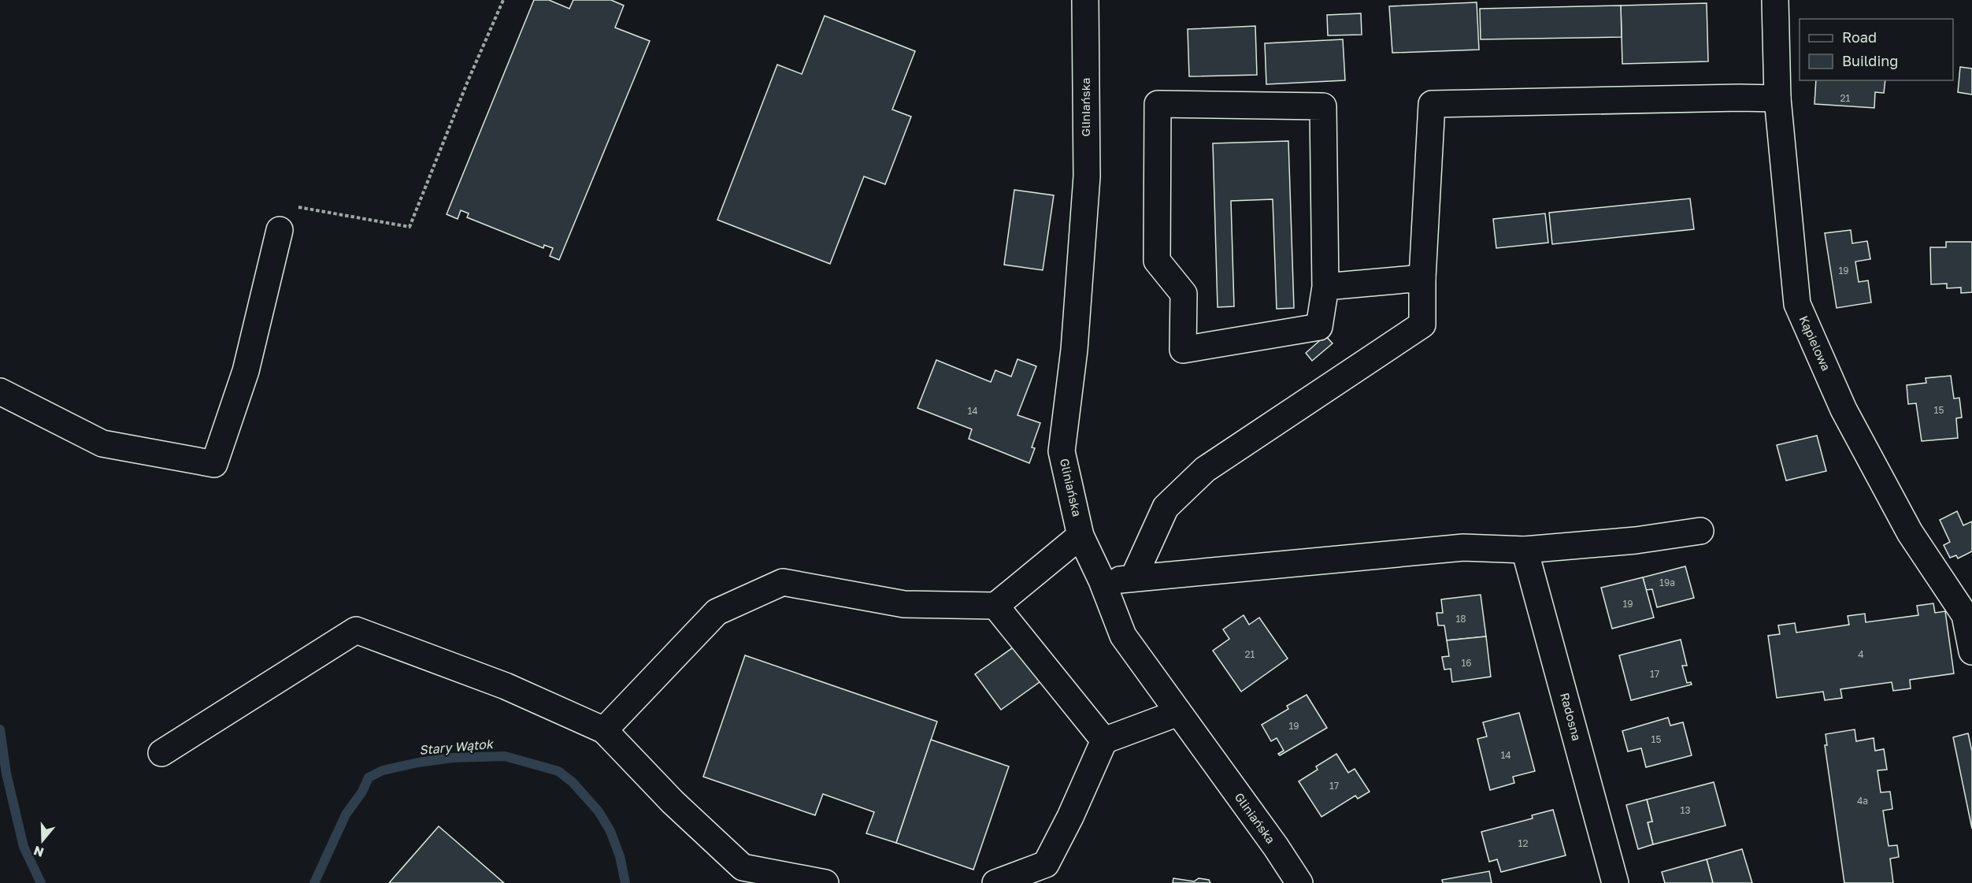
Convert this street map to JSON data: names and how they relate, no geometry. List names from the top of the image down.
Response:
{
  "streets": {
    "street": ["Gliniańska", "Kąpielowa", "Radosna"]
  },
  "water": ["Stary Wątok"],
  "house_numbers": [
    "21",
    "19",
    "15",
    "14",
    "19a",
    "19",
    "18",
    "21",
    "4",
    "16",
    "17",
    "19",
    "15",
    "14",
    "17",
    "4a",
    "13",
    "12"
  ],
  "legend": ["Road", "Building"],
  "north": "bottom"
}
